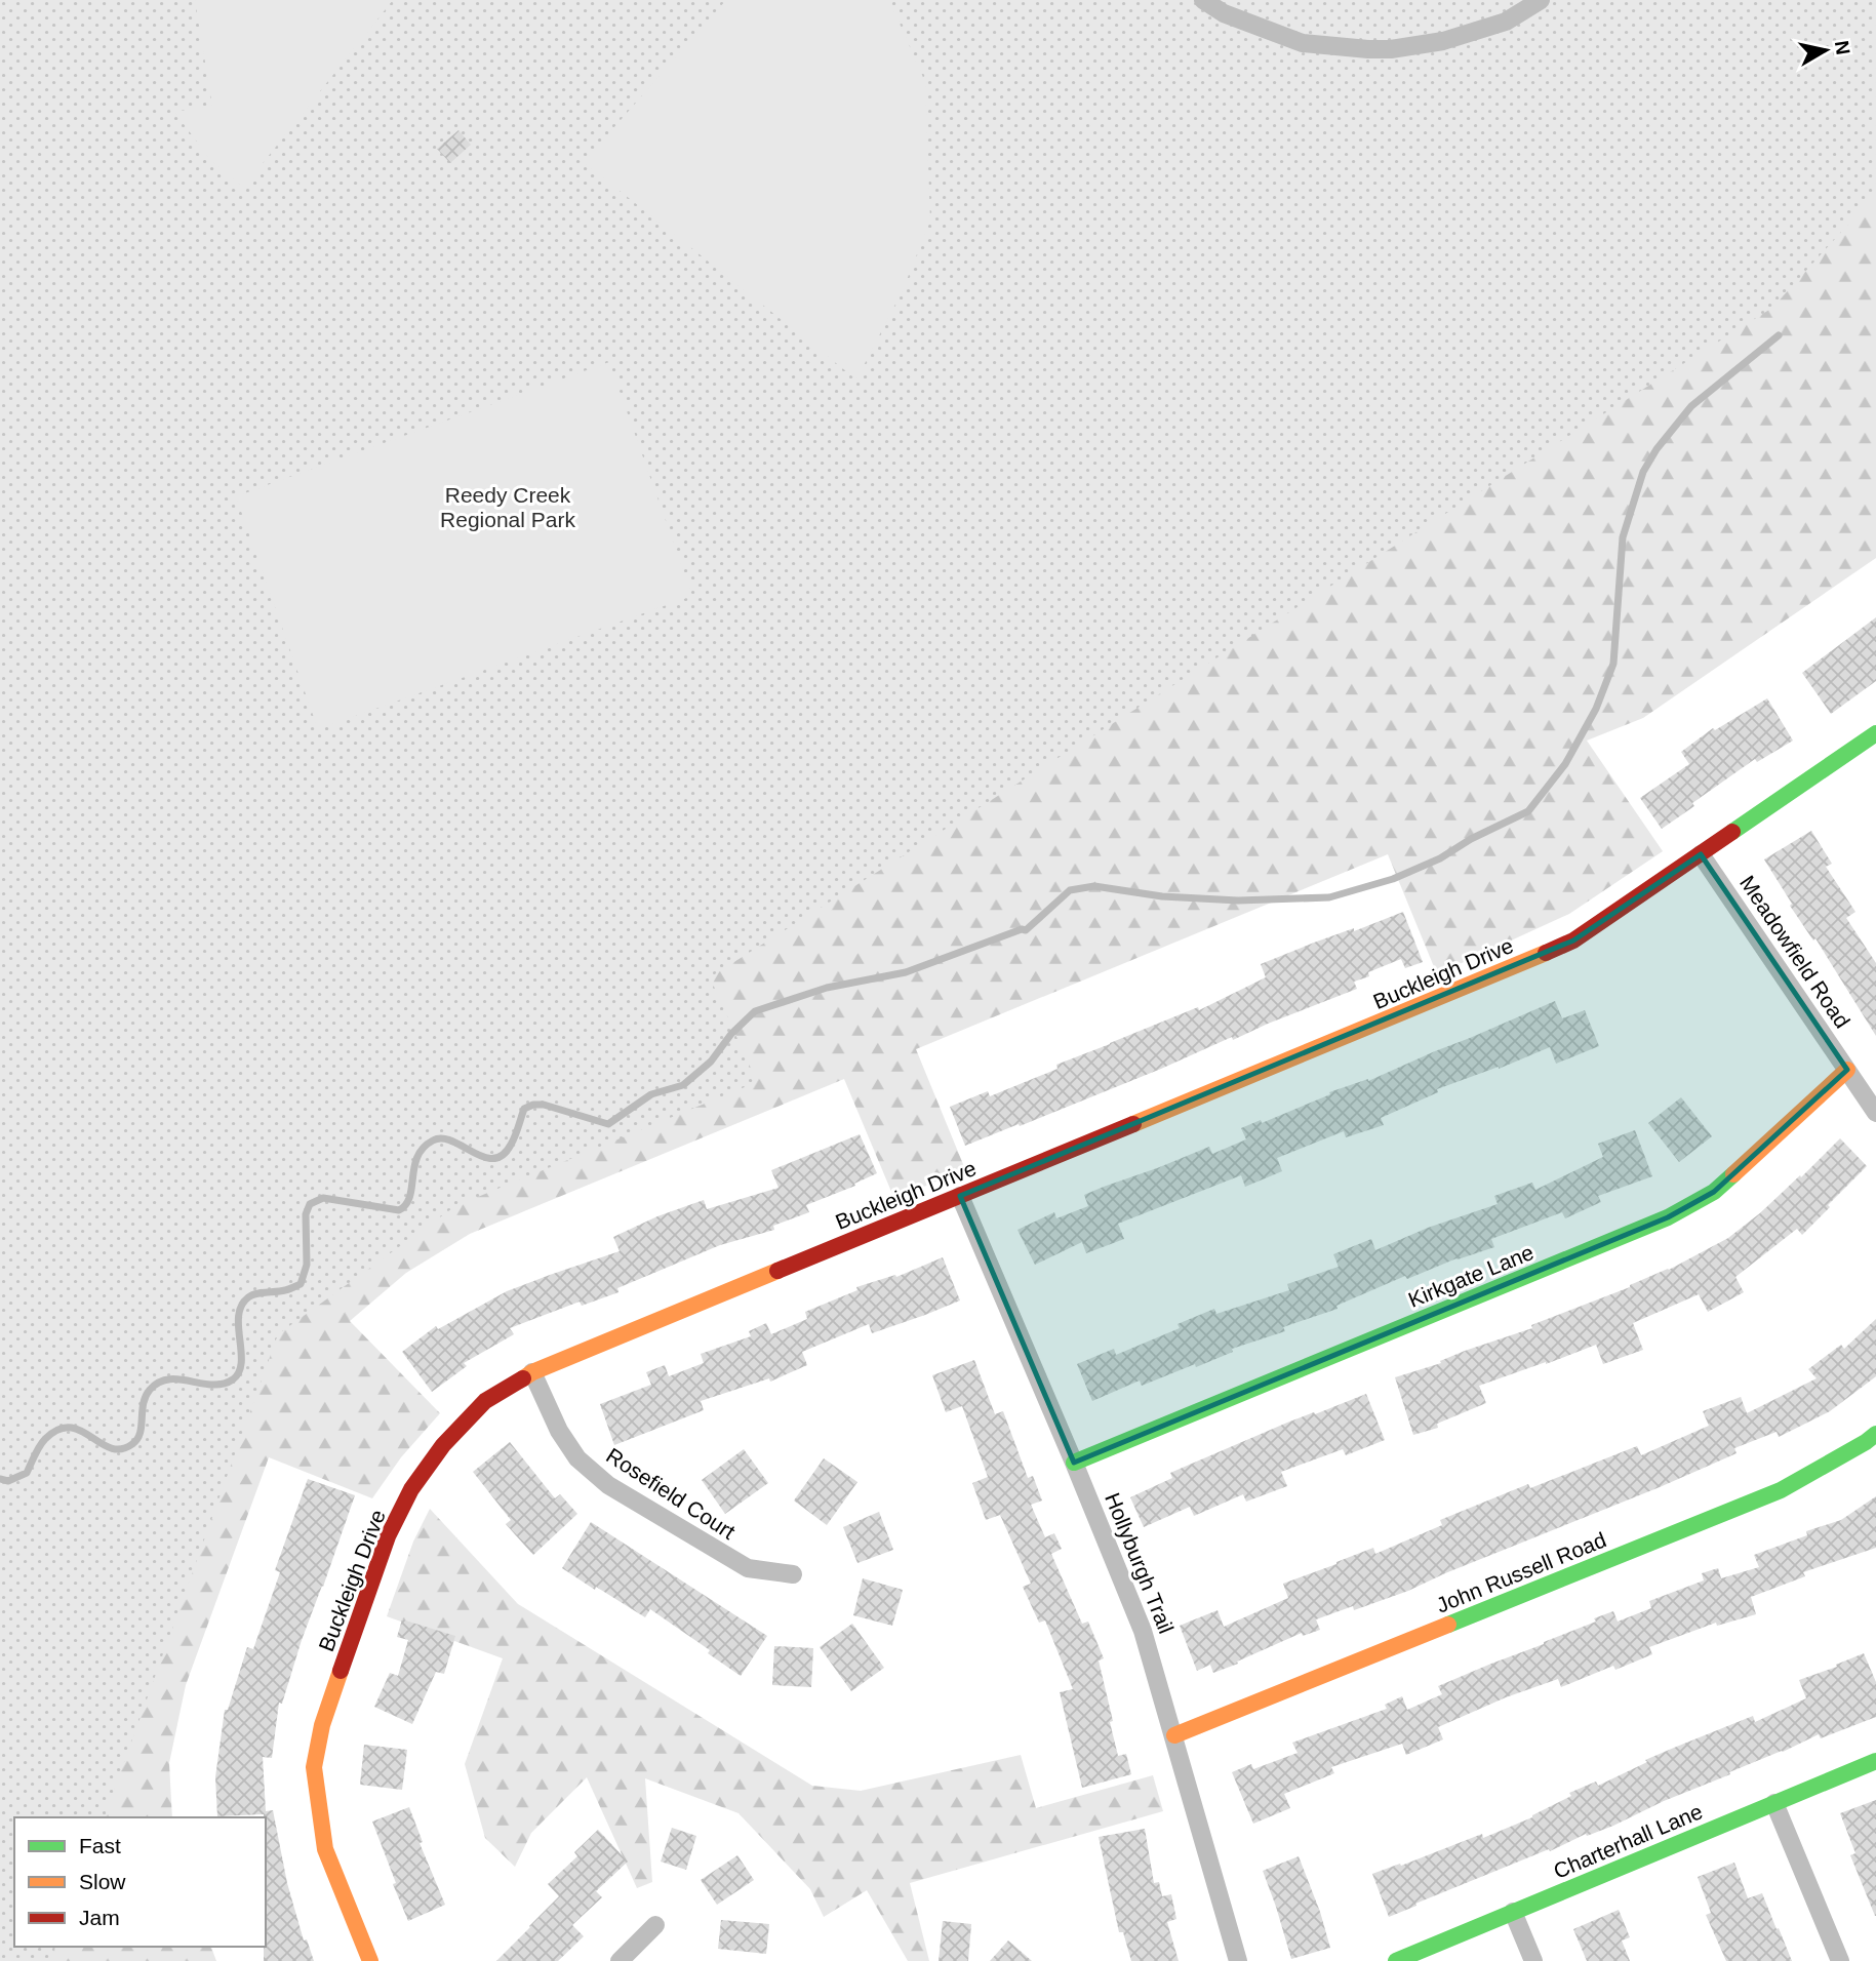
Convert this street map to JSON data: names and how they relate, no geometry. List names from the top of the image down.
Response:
{
  "streets": {
    "street": [
      "Meadowfield Road",
      "Buckleigh Drive",
      "Kirkgate Lane",
      "Rosefield Court",
      "Hollyburgh Trail",
      "John Russell Road",
      "Charterhall Lane"
    ]
  },
  "crossings": [
    ["Meadowfield Road", "Buckleigh Drive"],
    ["Meadowfield Road", "Kirkgate Lane"],
    ["Buckleigh Drive", "Rosefield Court"],
    ["Buckleigh Drive", "Hollyburgh Trail"],
    ["Kirkgate Lane", "Hollyburgh Trail"],
    ["Hollyburgh Trail", "John Russell Road"]
  ],
  "parks": ["Reedy Creek Regional Park"],
  "legend": ["Fast", "Slow", "Jam"],
  "north": "right"
}
